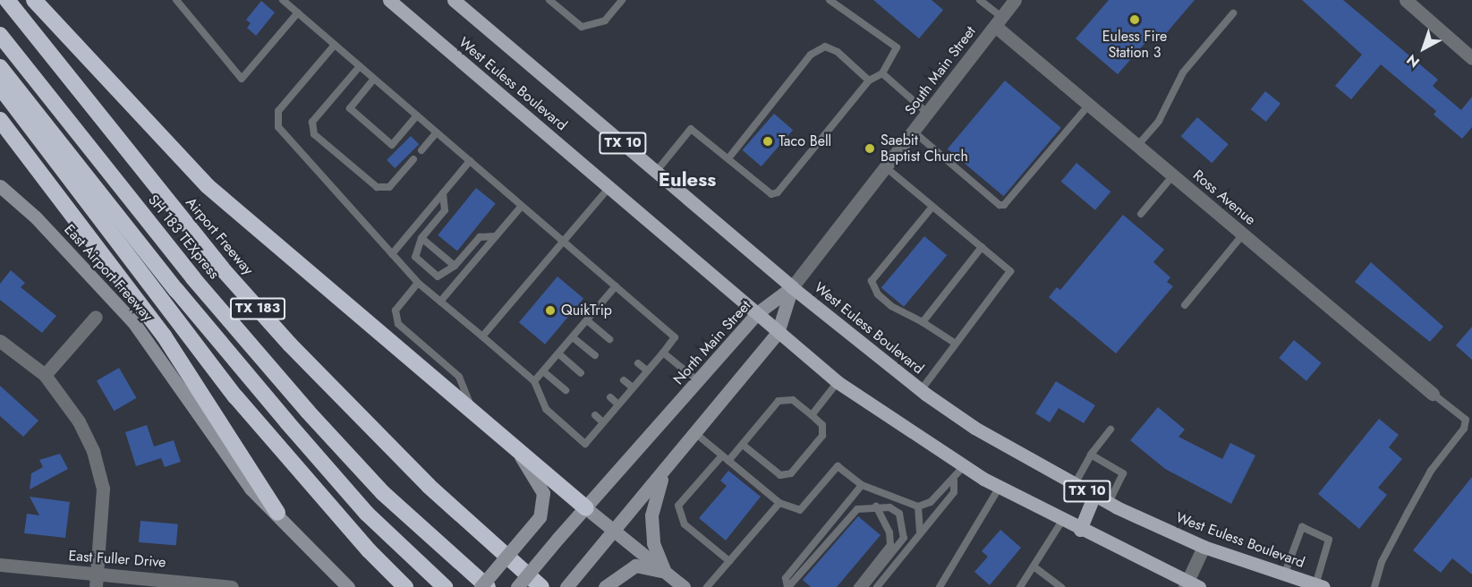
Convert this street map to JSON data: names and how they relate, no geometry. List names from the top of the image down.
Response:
{
  "streets": {
    "highway": ["Airport Freeway", "SH 183 TEXpress", "TX 183"],
    "main road": [
      "West Euless Boulevard",
      "TX 10",
      "East Airport Freeway",
      "North Main Street"
    ],
    "street": ["South Main Street", "Ross Avenue", "East Fuller Drive"]
  },
  "crossings": [
    ["South Main Street", "West Euless Boulevard"],
    ["South Main Street", "Ross Avenue"],
    ["South Main Street", "North Main Street"],
    ["West Euless Boulevard", "North Main Street"]
  ],
  "districts": ["Euless"],
  "places": [
    "Euless Fire Station 3",
    "Taco Bell",
    "Saebit Baptist Church",
    "QuikTrip"
  ],
  "north": "bottom left"
}
